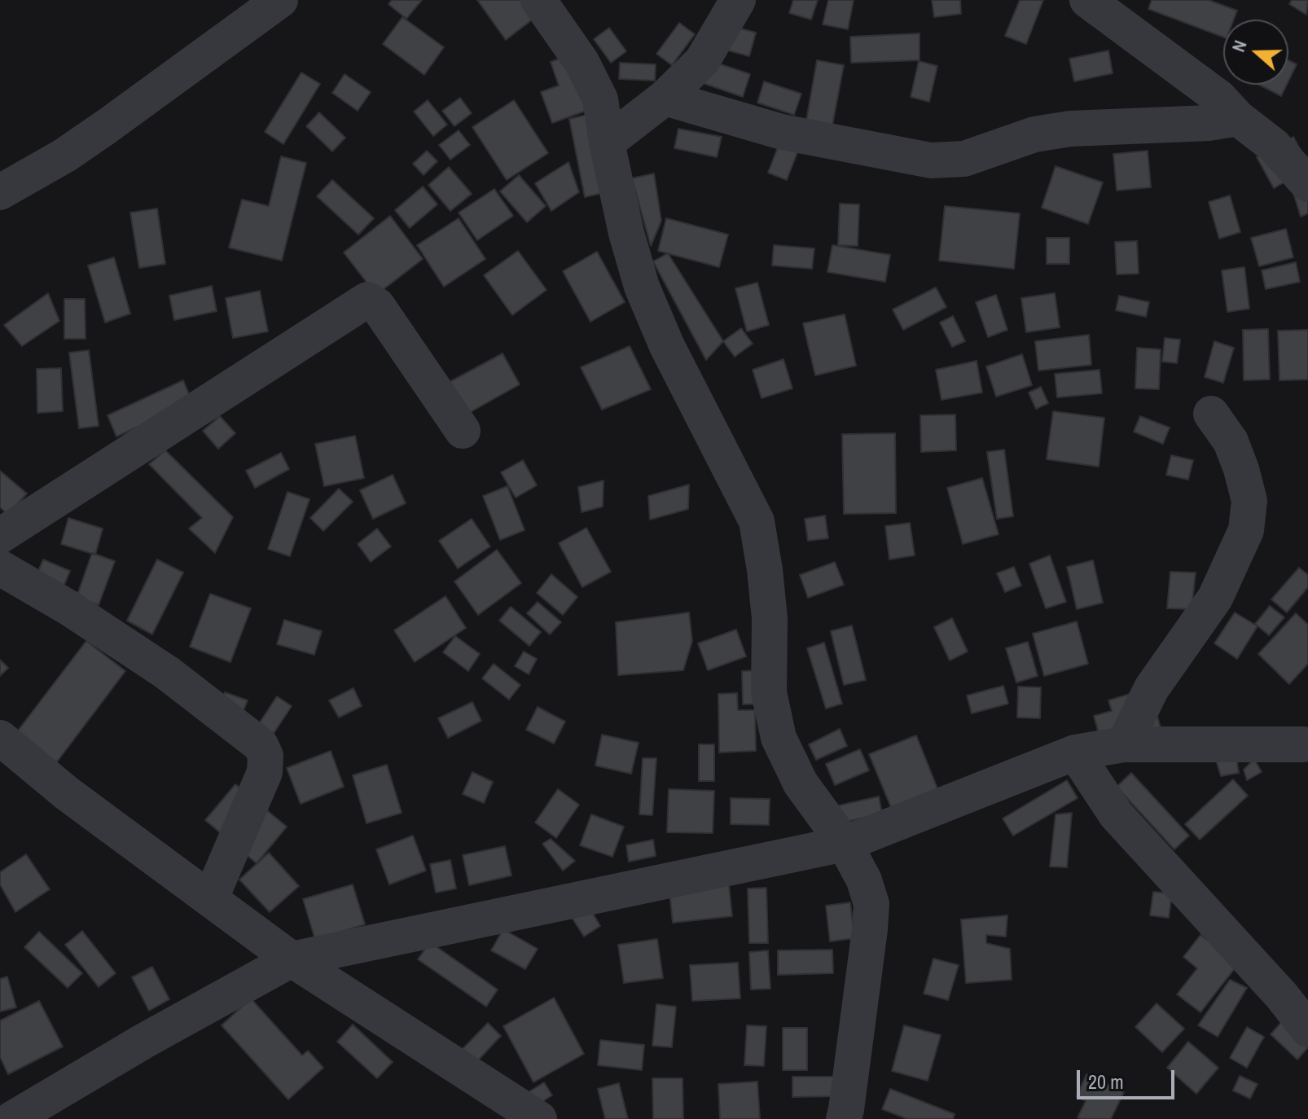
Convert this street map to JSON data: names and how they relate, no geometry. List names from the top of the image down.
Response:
{
  "scale_bar": "20 m",
  "north": "left"
}
